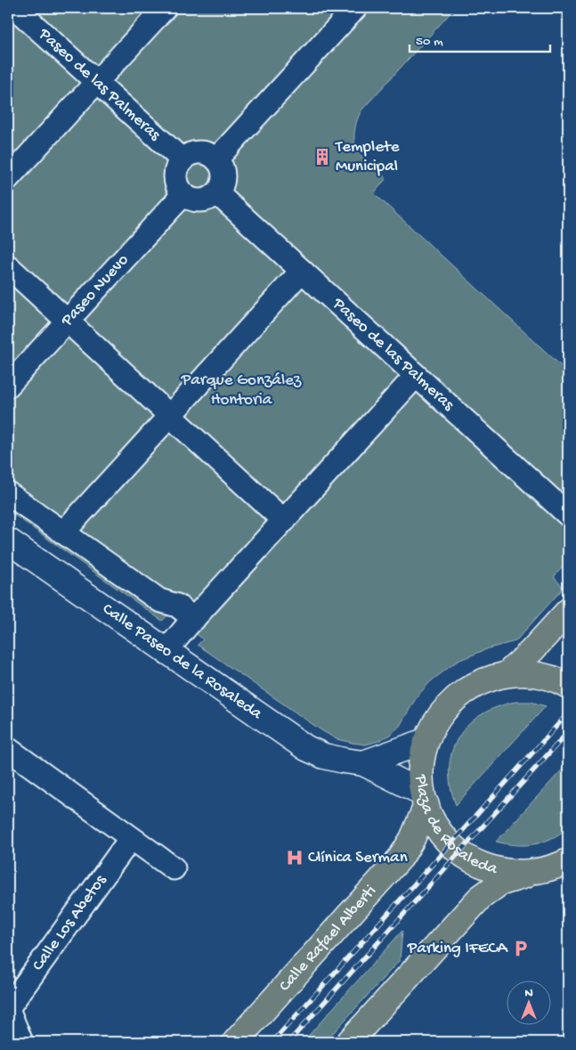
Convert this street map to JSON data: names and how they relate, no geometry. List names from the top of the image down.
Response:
{
  "streets": {
    "main road": ["Plaza de Rosaleda", "Calle Rafael Alberti"],
    "street": [
      "Paseo de las Palmeras",
      "Paseo Nuevo",
      "Calle Paseo de la Rosaleda",
      "Calle Los Abetos"
    ]
  },
  "crossings": [
    ["Paseo de las Palmeras", "Paseo Nuevo"],
    ["Calle Paseo de la Rosaleda", "Plaza de Rosaleda"],
    ["Calle Paseo de la Rosaleda", "Calle Rafael Alberti"],
    ["Plaza de Rosaleda", "Calle Rafael Alberti"]
  ],
  "parks": ["Parque González Hontoria"],
  "places": {
    "building": ["Templete Municipal"],
    "hospital": ["Clínica Serman"],
    "parking": ["Parking IFECA"]
  },
  "scale_bar": "50 m",
  "north": "top"
}
